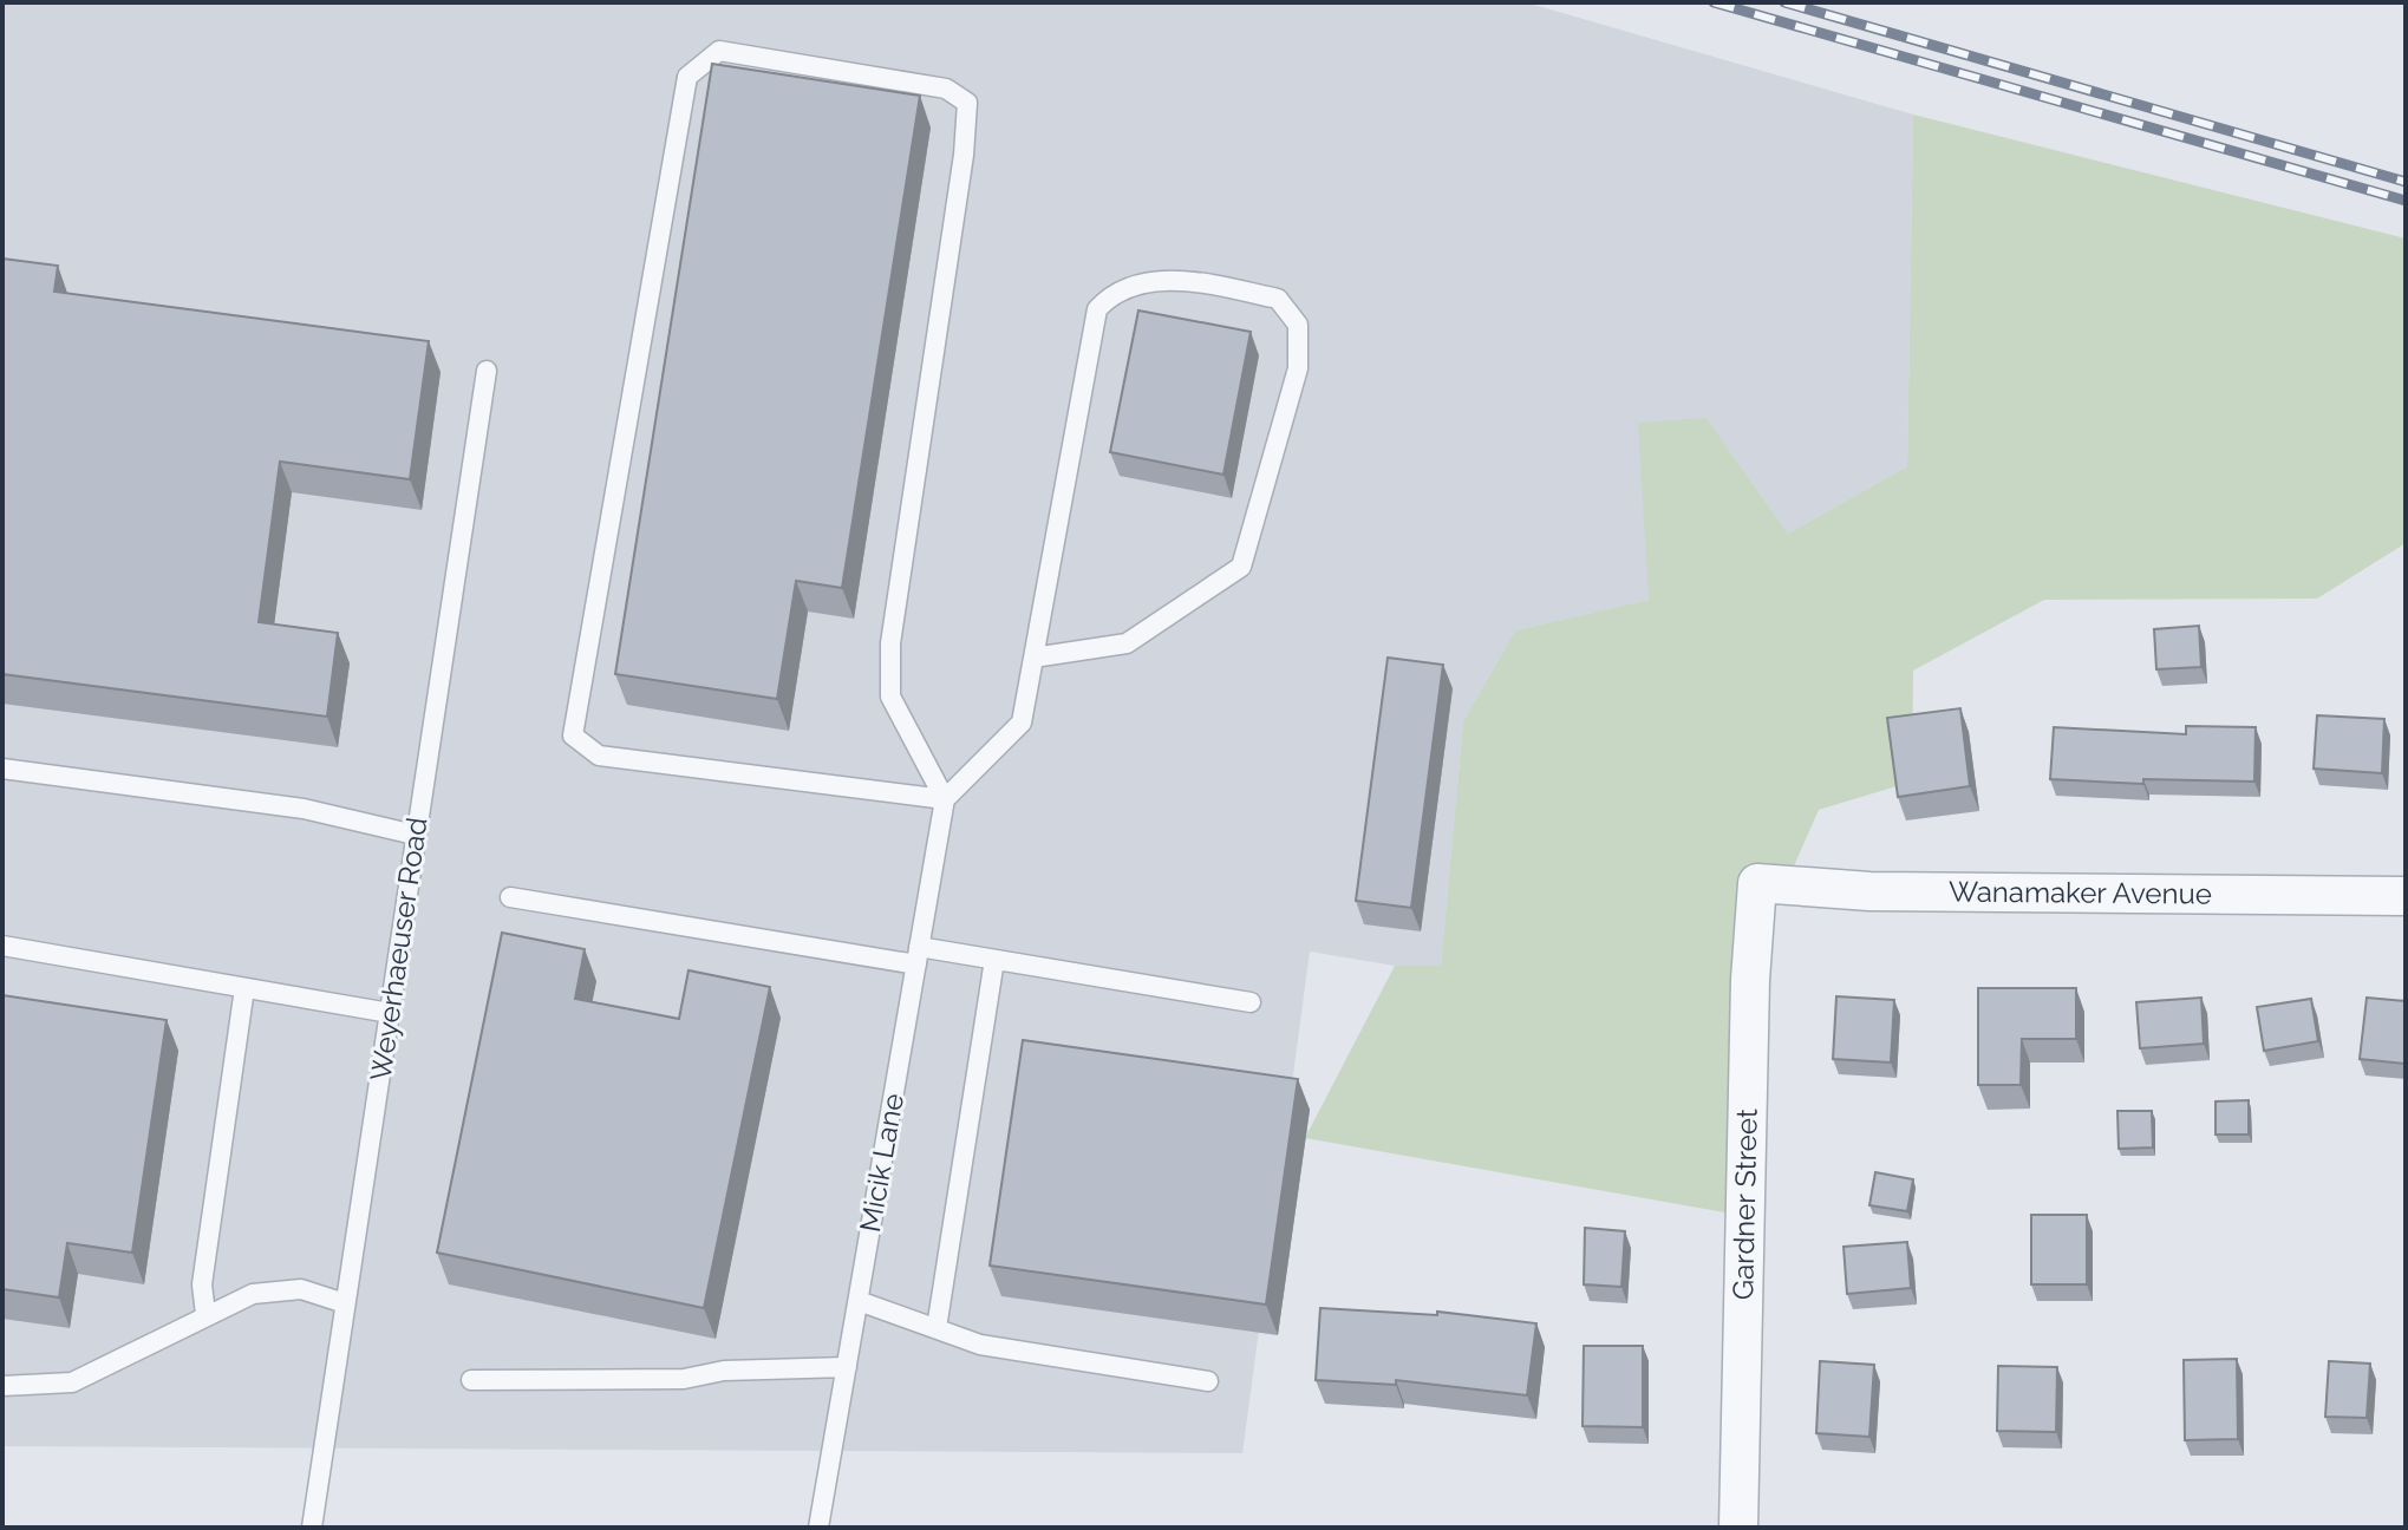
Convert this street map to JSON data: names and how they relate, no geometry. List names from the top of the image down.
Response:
{
  "streets": {
    "street": ["Wanamaker Avenue", "Gardner Street"],
    "lane": ["Weyerhaeuser Road", "Micik Lane"]
  },
  "crossings": [
    ["Wanamaker Avenue", "Gardner Street"]
  ]
}
